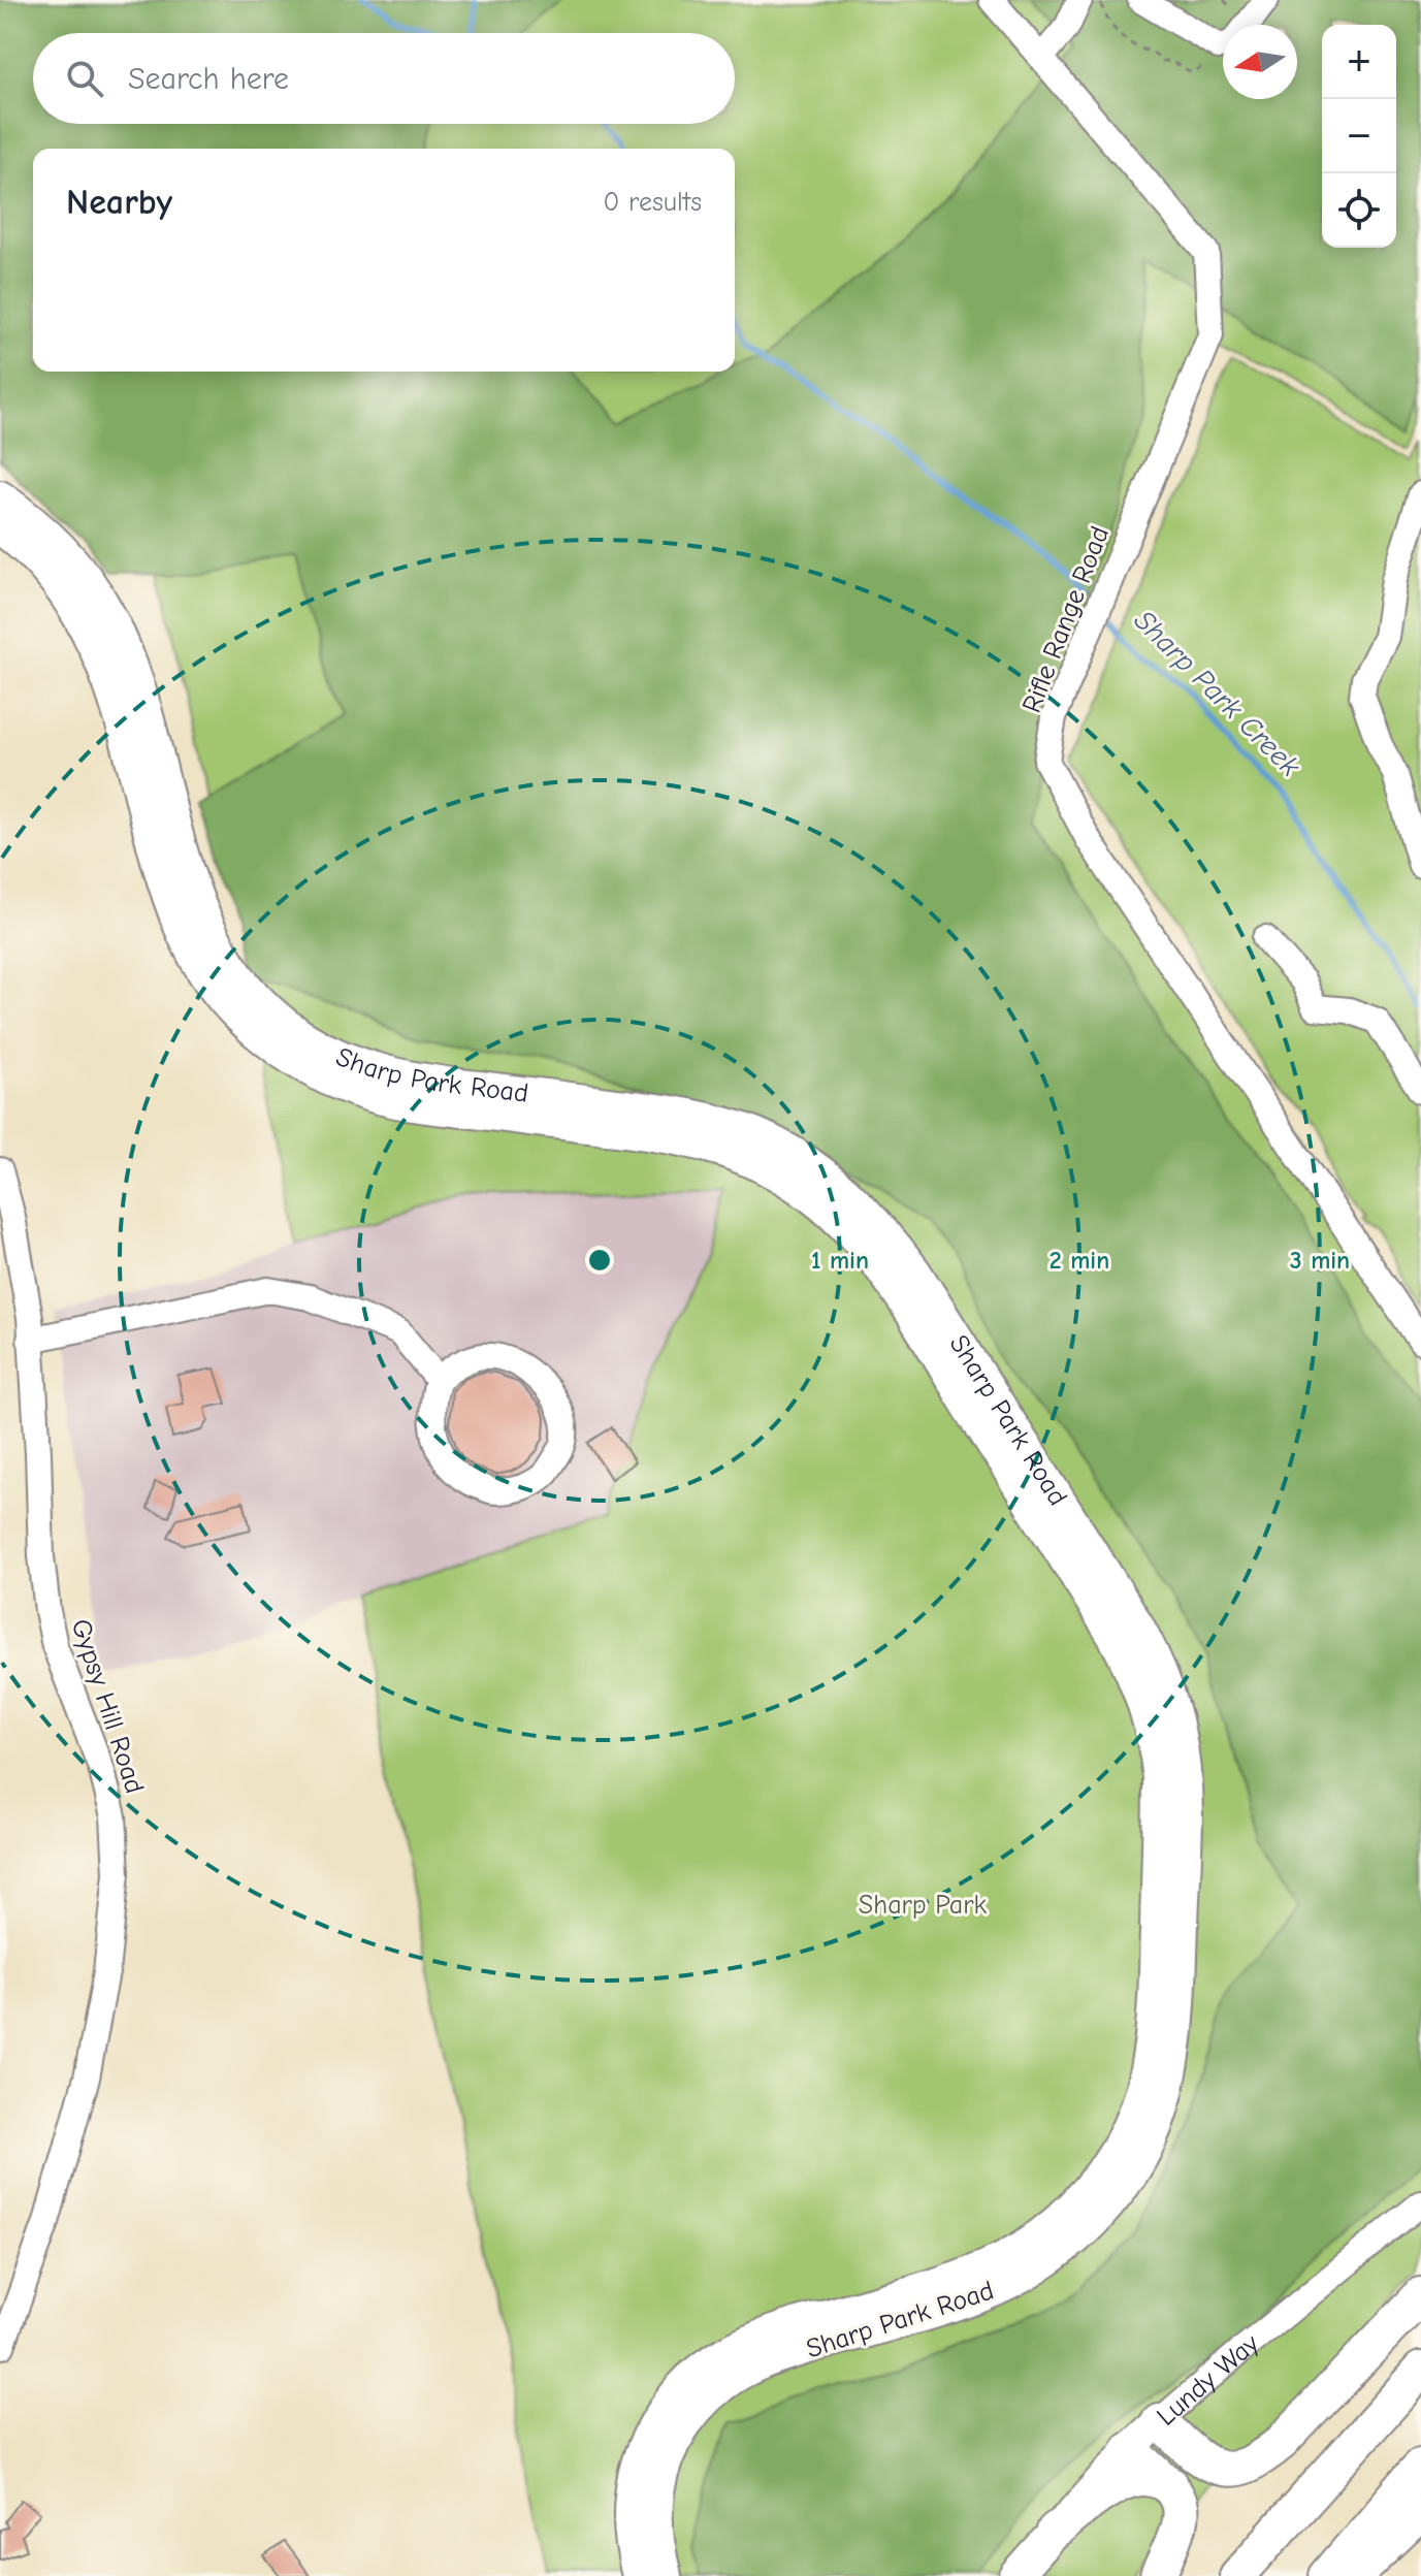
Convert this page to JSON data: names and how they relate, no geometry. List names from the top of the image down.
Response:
{
  "streets": {
    "main road": ["Sharp Park Road", "Lundy Way"],
    "street": ["Rifle Range Road", "Gypsy Hill Road"]
  },
  "water": ["Sharp Park Creek"],
  "parks": ["Sharp Park"],
  "north": "left",
  "page": {
    "map_buttons": ["+", "−"],
    "search": "Search here",
    "heading": ["Nearby", "0 results"]
  },
  "rings": ["1 min", "2 min", "3 min"]
}
